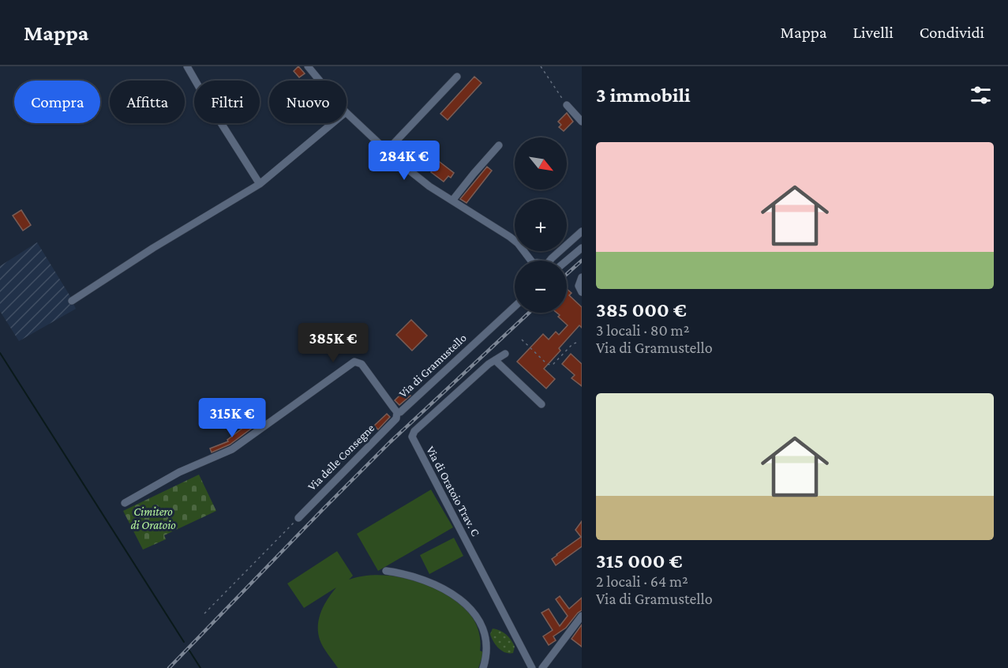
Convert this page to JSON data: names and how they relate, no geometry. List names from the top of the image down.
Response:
{
  "streets": {
    "street": ["Via di Gramustello", "Via delle Consegne", "Via di Oratoio Trav. C"]
  },
  "crossings": [
    ["Via di Gramustello", "Via delle Consegne"]
  ],
  "parks": ["Cimitero di Oratoio"],
  "north": "bottom right",
  "page": {
    "header": "Mappa",
    "nav": ["Mappa", "Livelli", "Condividi"],
    "heading": "3 immobili",
    "chip": [
      "Compra",
      "Affitta",
      "Filtri",
      "Nuovo"
    ],
    "list": [
      {
        "name": "385 000 €",
        "note": "3 locali · 80 m² · Via di Gramustello"
      },
      {
        "name": "315 000 €",
        "note": "2 locali · 64 m² · Via di Gramustello"
      }
    ],
    "map_buttons": ["+", "−"],
    "price": ["284K €", "385K €", "315K €"]
  }
}
